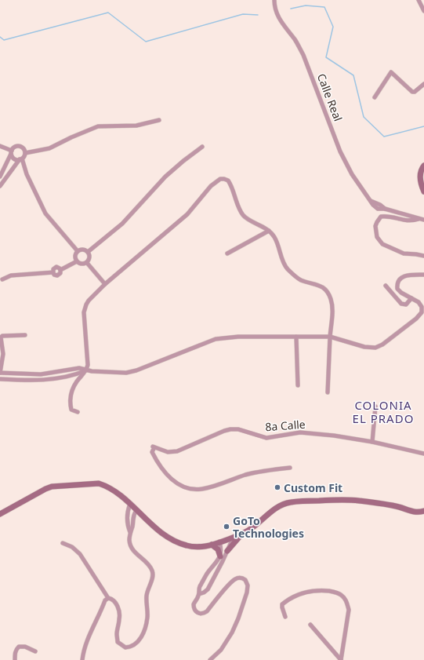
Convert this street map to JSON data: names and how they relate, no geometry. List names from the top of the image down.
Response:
{
  "streets": {
    "street": ["Calle Real", "8a Calle"]
  },
  "districts": ["COLONIA EL PRADO"],
  "places": ["Custom Fit", "GoTo Technologies"]
}
